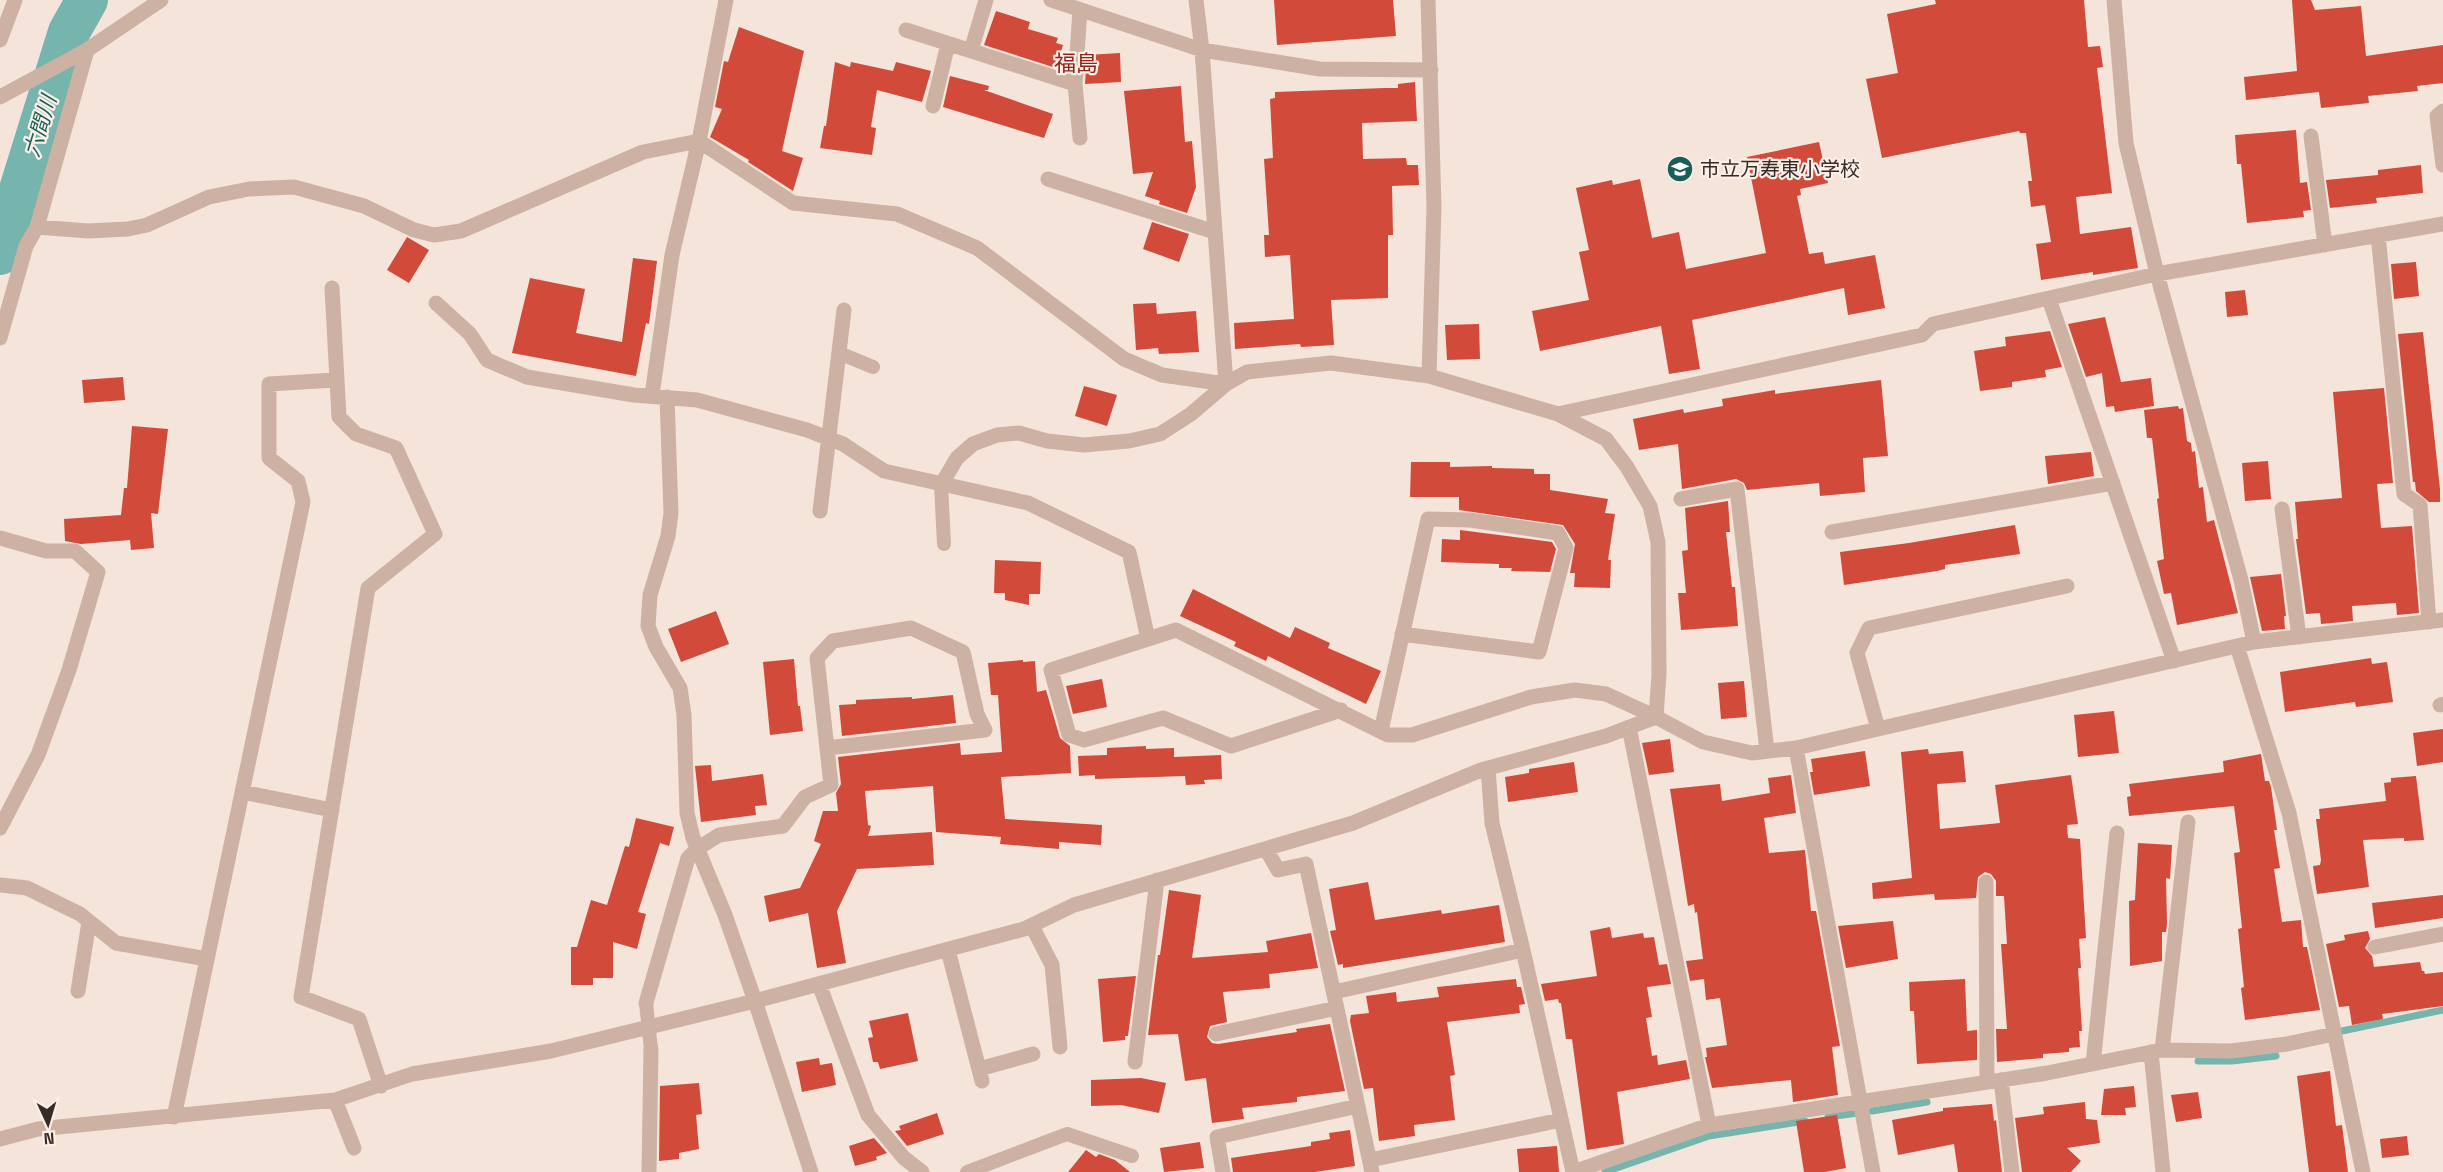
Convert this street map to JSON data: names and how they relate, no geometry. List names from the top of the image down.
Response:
{
  "districts": ["福島"],
  "water": ["六間川"],
  "places": {
    "school or university": ["市立万寿東小学校"]
  },
  "north": "bottom"
}
